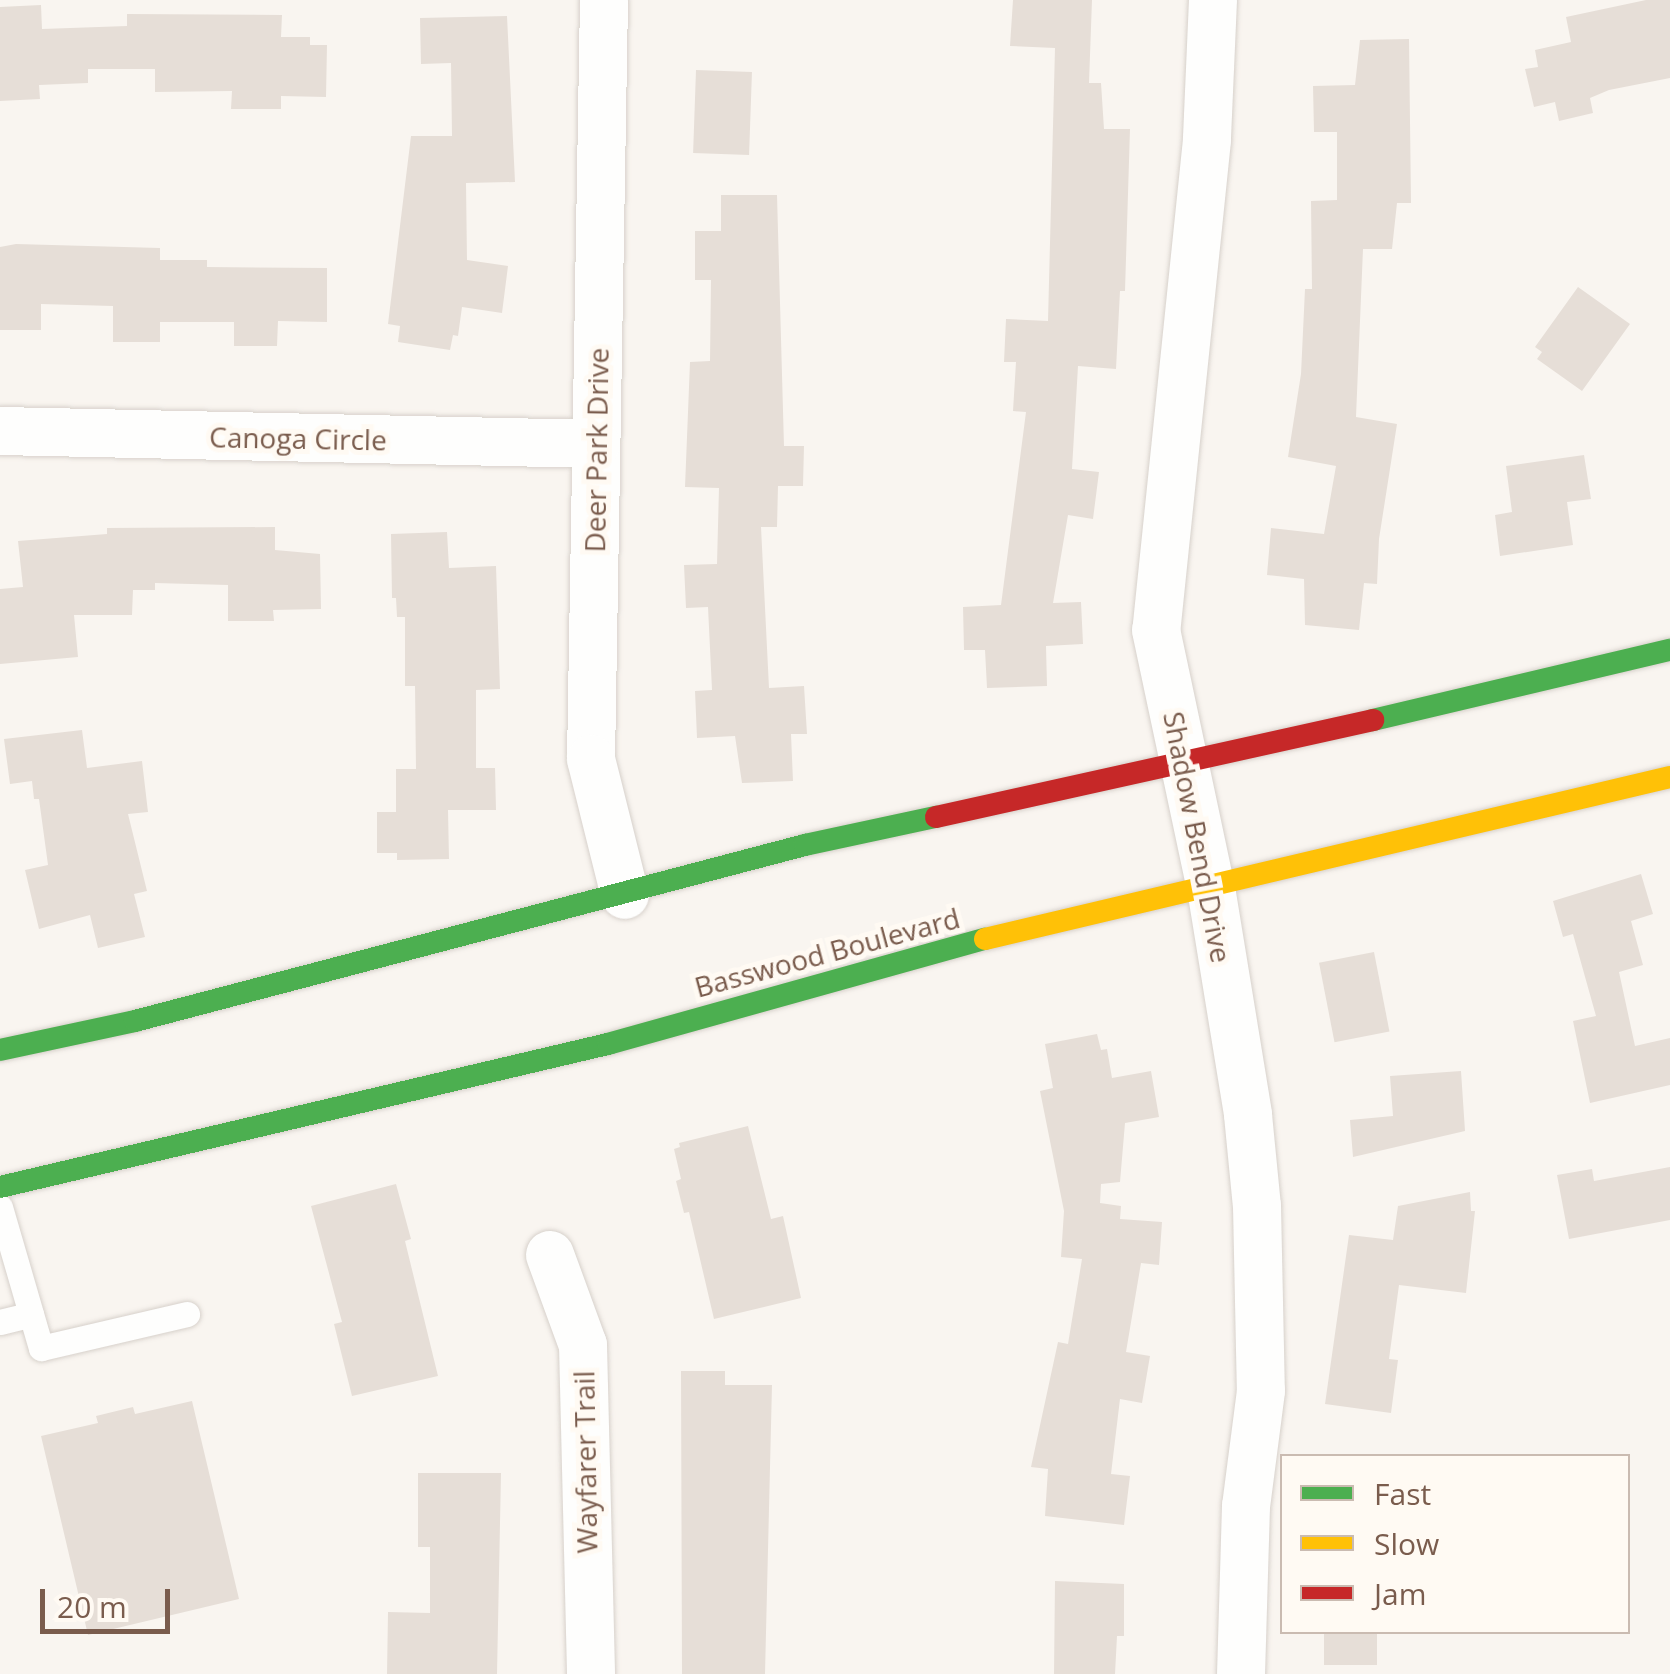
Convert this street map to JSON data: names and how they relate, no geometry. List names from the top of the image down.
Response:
{
  "streets": {
    "main road": ["Basswood Boulevard"],
    "street": [
      "Canoga Circle",
      "Deer Park Drive",
      "Shadow Bend Drive",
      "Wayfarer Trail"
    ]
  },
  "crossings": [
    ["Canoga Circle", "Deer Park Drive"],
    ["Shadow Bend Drive", "Basswood Boulevard"]
  ],
  "legend": ["Fast", "Slow", "Jam"],
  "scale_bar": "20 m"
}
